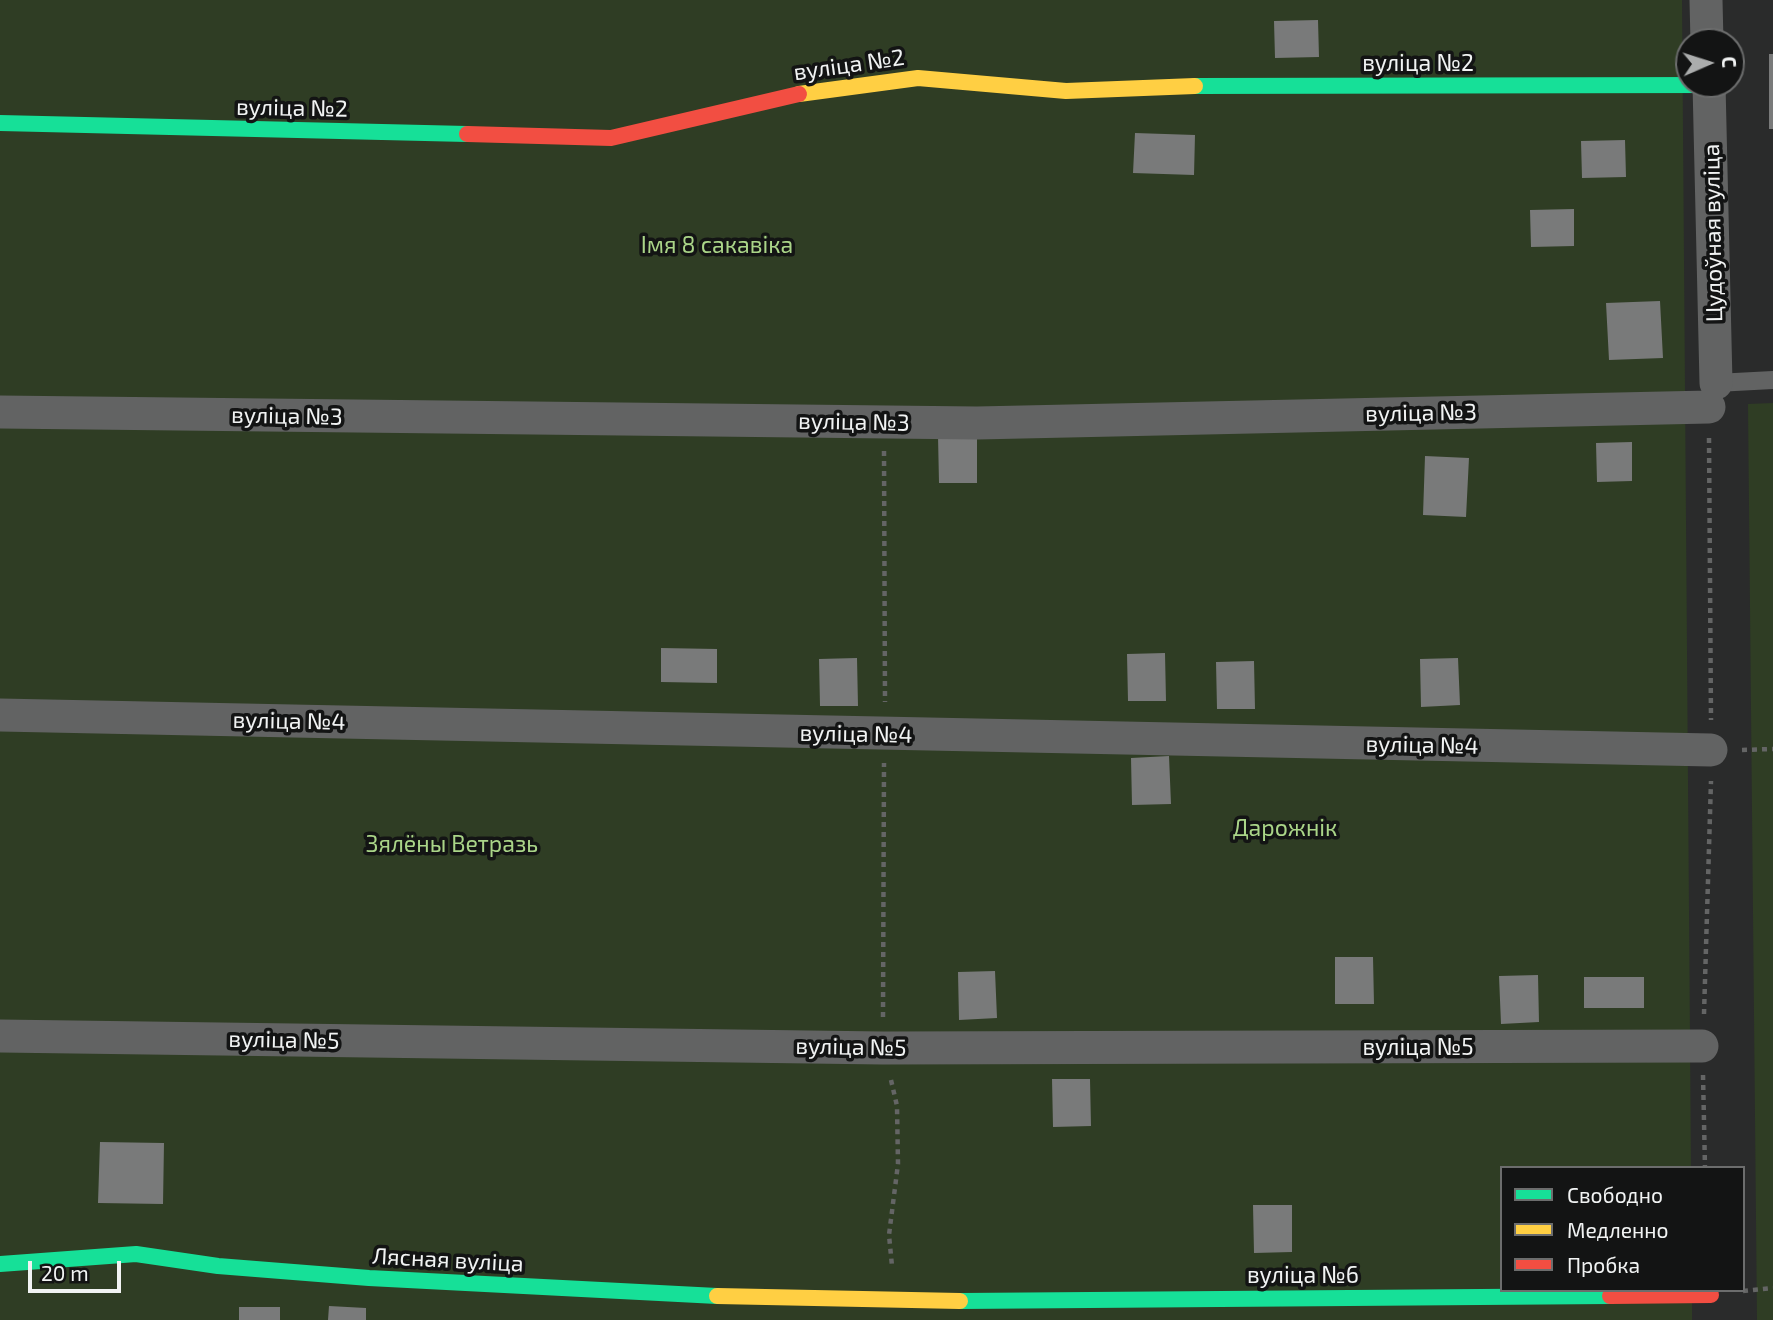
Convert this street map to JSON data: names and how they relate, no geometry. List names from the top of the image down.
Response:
{
  "streets": {
    "street": [
      "вуліца №2",
      "Цудоўная вуліца",
      "вуліца №3",
      "вуліца №4",
      "вуліца №5",
      "Лясная вуліца",
      "вуліца №6"
    ]
  },
  "crossings": [
    ["Цудоўная вуліца", "вуліца №3"],
    ["Лясная вуліца", "вуліца №6"]
  ],
  "parks": ["Імя 8 сакавіка", "Дарожнік", "Зялёны Ветразь"],
  "legend": ["Свободно", "Медленно", "Пробка"],
  "scale_bar": "20 m",
  "north": "right"
}
